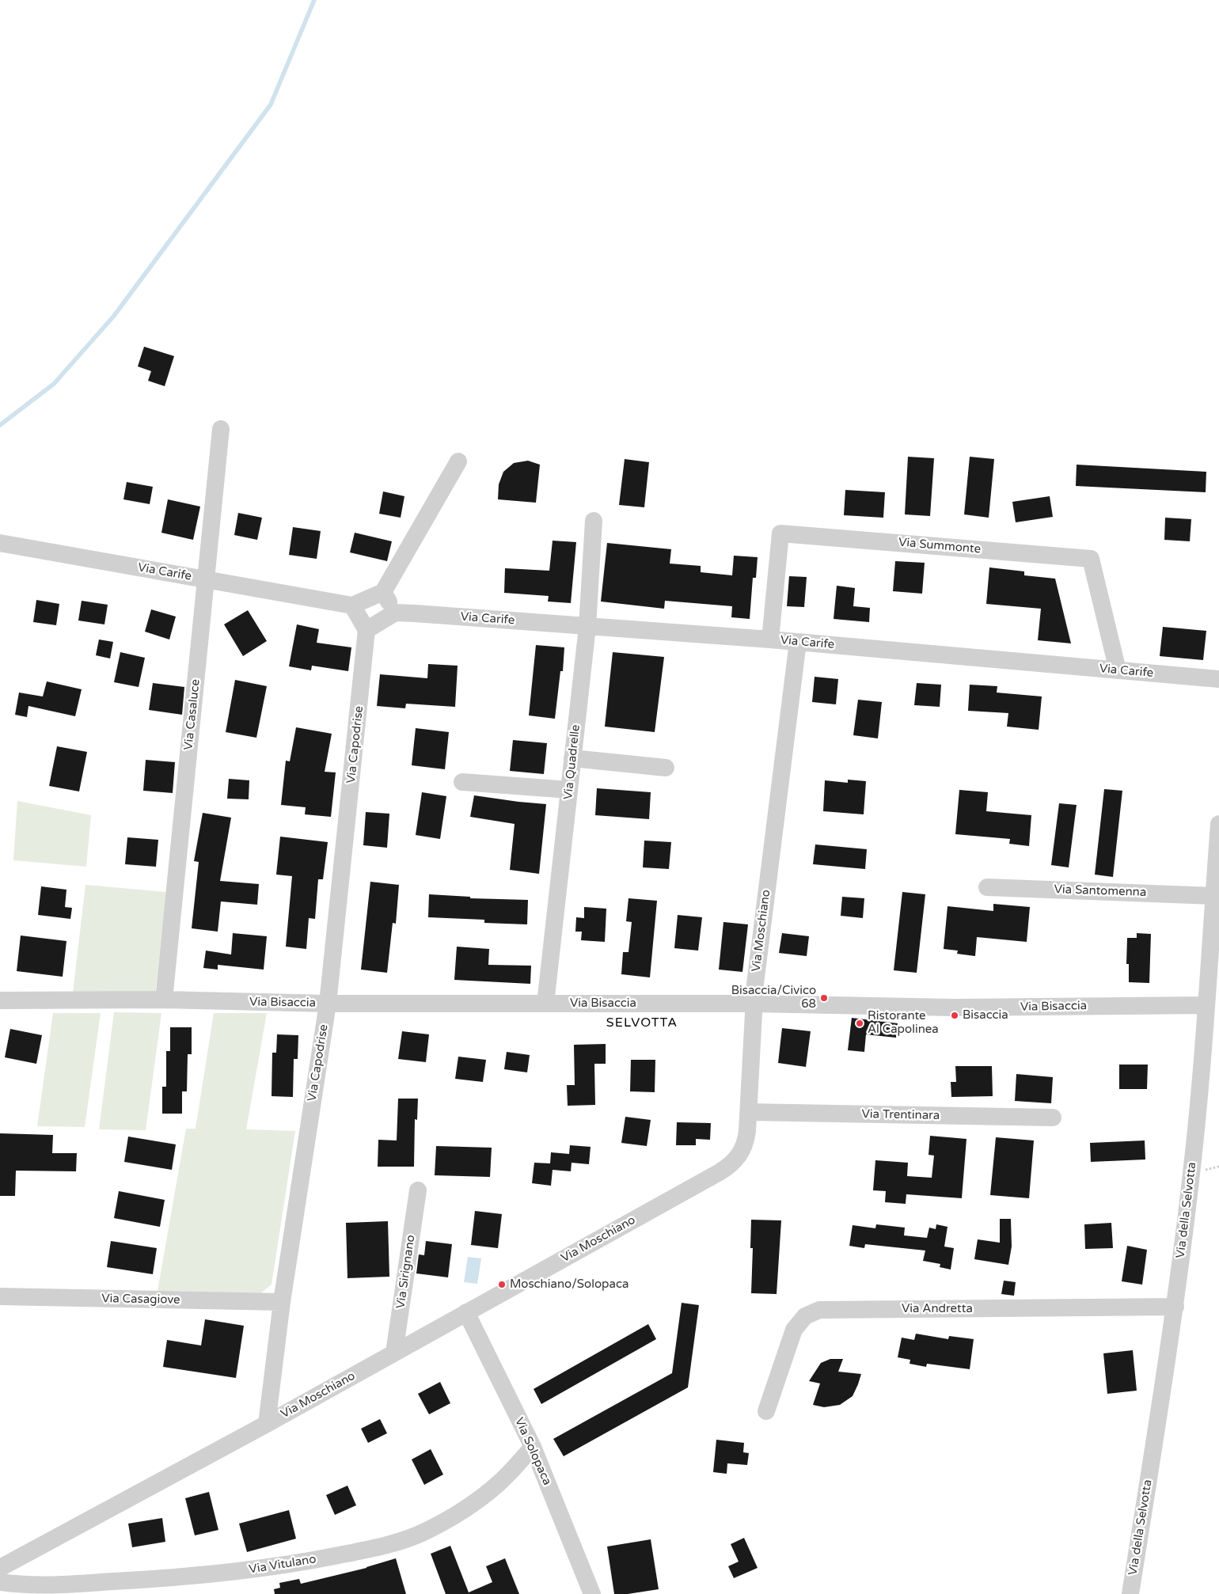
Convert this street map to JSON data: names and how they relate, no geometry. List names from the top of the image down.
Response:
{
  "streets": {
    "street": [
      "Via Summonte",
      "Via Carife",
      "Via Casaluce",
      "Via Capodrise",
      "Via Quadrelle",
      "Via Santomenna",
      "Via Moschiano",
      "Via Bisaccia",
      "Via Trentinara",
      "Via della Selvotta",
      "Via Sirignano",
      "Via Casagiove",
      "Via Andretta",
      "Via Solopaca",
      "Via Vitulano"
    ]
  },
  "crossings": [
    ["Via Summonte", "Via Carife"],
    ["Via Carife", "Via Casaluce"],
    ["Via Carife", "Via Quadrelle"],
    ["Via Carife", "Via Moschiano"],
    ["Via Casaluce", "Via Bisaccia"],
    ["Via Capodrise", "Via Moschiano"],
    ["Via Capodrise", "Via Bisaccia"],
    ["Via Capodrise", "Via Casagiove"],
    ["Via Quadrelle", "Via Bisaccia"],
    ["Via Santomenna", "Via della Selvotta"],
    ["Via Moschiano", "Via Bisaccia"],
    ["Via Moschiano", "Via Trentinara"],
    ["Via Moschiano", "Via Sirignano"],
    ["Via Moschiano", "Via Solopaca"],
    ["Via Bisaccia", "Via della Selvotta"],
    ["Via della Selvotta", "Via Andretta"],
    ["Via Solopaca", "Via Vitulano"]
  ],
  "districts": ["SELVOTTA"],
  "places": [
    "Bisaccia/Civico 68",
    "Bisaccia",
    "Ristorante Al Capolinea",
    "Moschiano/Solopaca"
  ]
}
